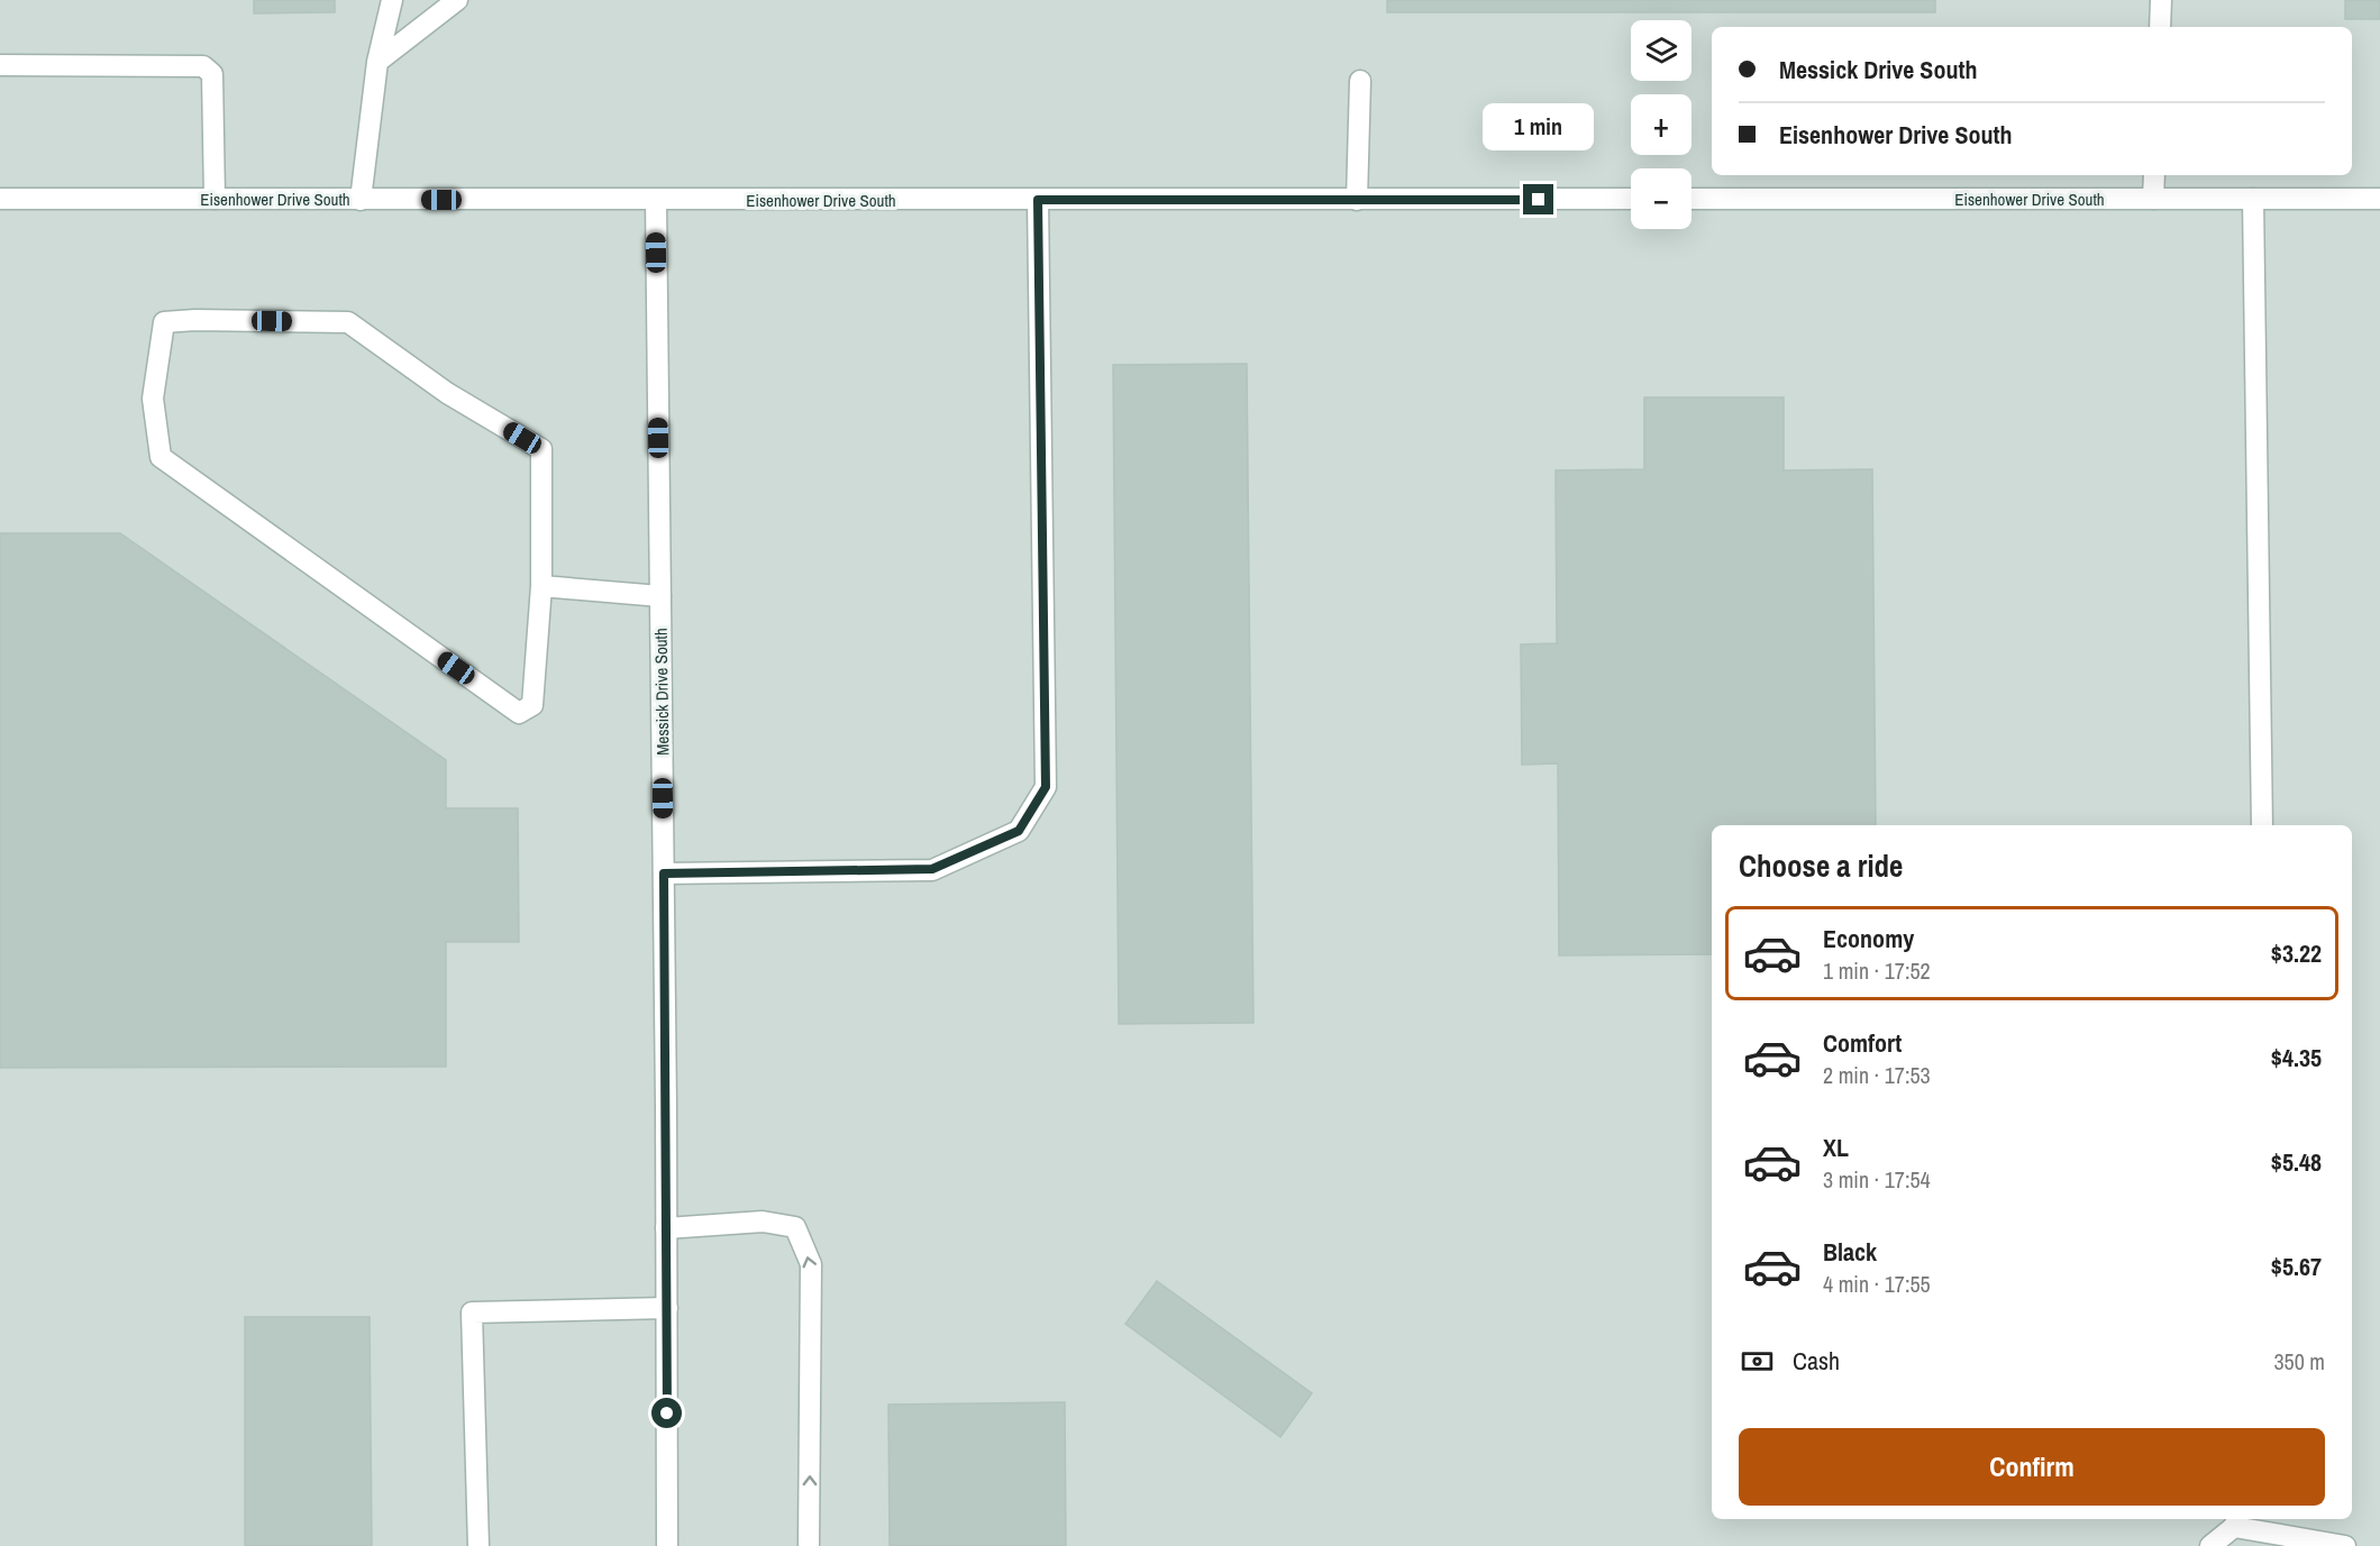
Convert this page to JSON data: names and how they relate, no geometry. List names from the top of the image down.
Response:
{
  "streets": {
    "street": ["Eisenhower Drive South", "Messick Drive South"]
  },
  "crossings": [
    ["Eisenhower Drive South", "Messick Drive South"]
  ],
  "page": {
    "map_buttons": ["+", "−"],
    "banner": ["Messick Drive South", "Eisenhower Drive South"],
    "bubble": "1 min",
    "heading": "Choose a ride",
    "list": [
      {
        "name": "Economy",
        "note": "1 min · 17:52",
        "value": "$3.22"
      },
      {
        "name": "Comfort",
        "note": "2 min · 17:53",
        "value": "$4.35"
      },
      {
        "name": "XL",
        "note": "3 min · 17:54",
        "value": "$5.48"
      },
      {
        "name": "Black",
        "note": "4 min · 17:55",
        "value": "$5.67"
      }
    ],
    "pay": ["Cash", "350 m"],
    "buttons": "Confirm"
  }
}
